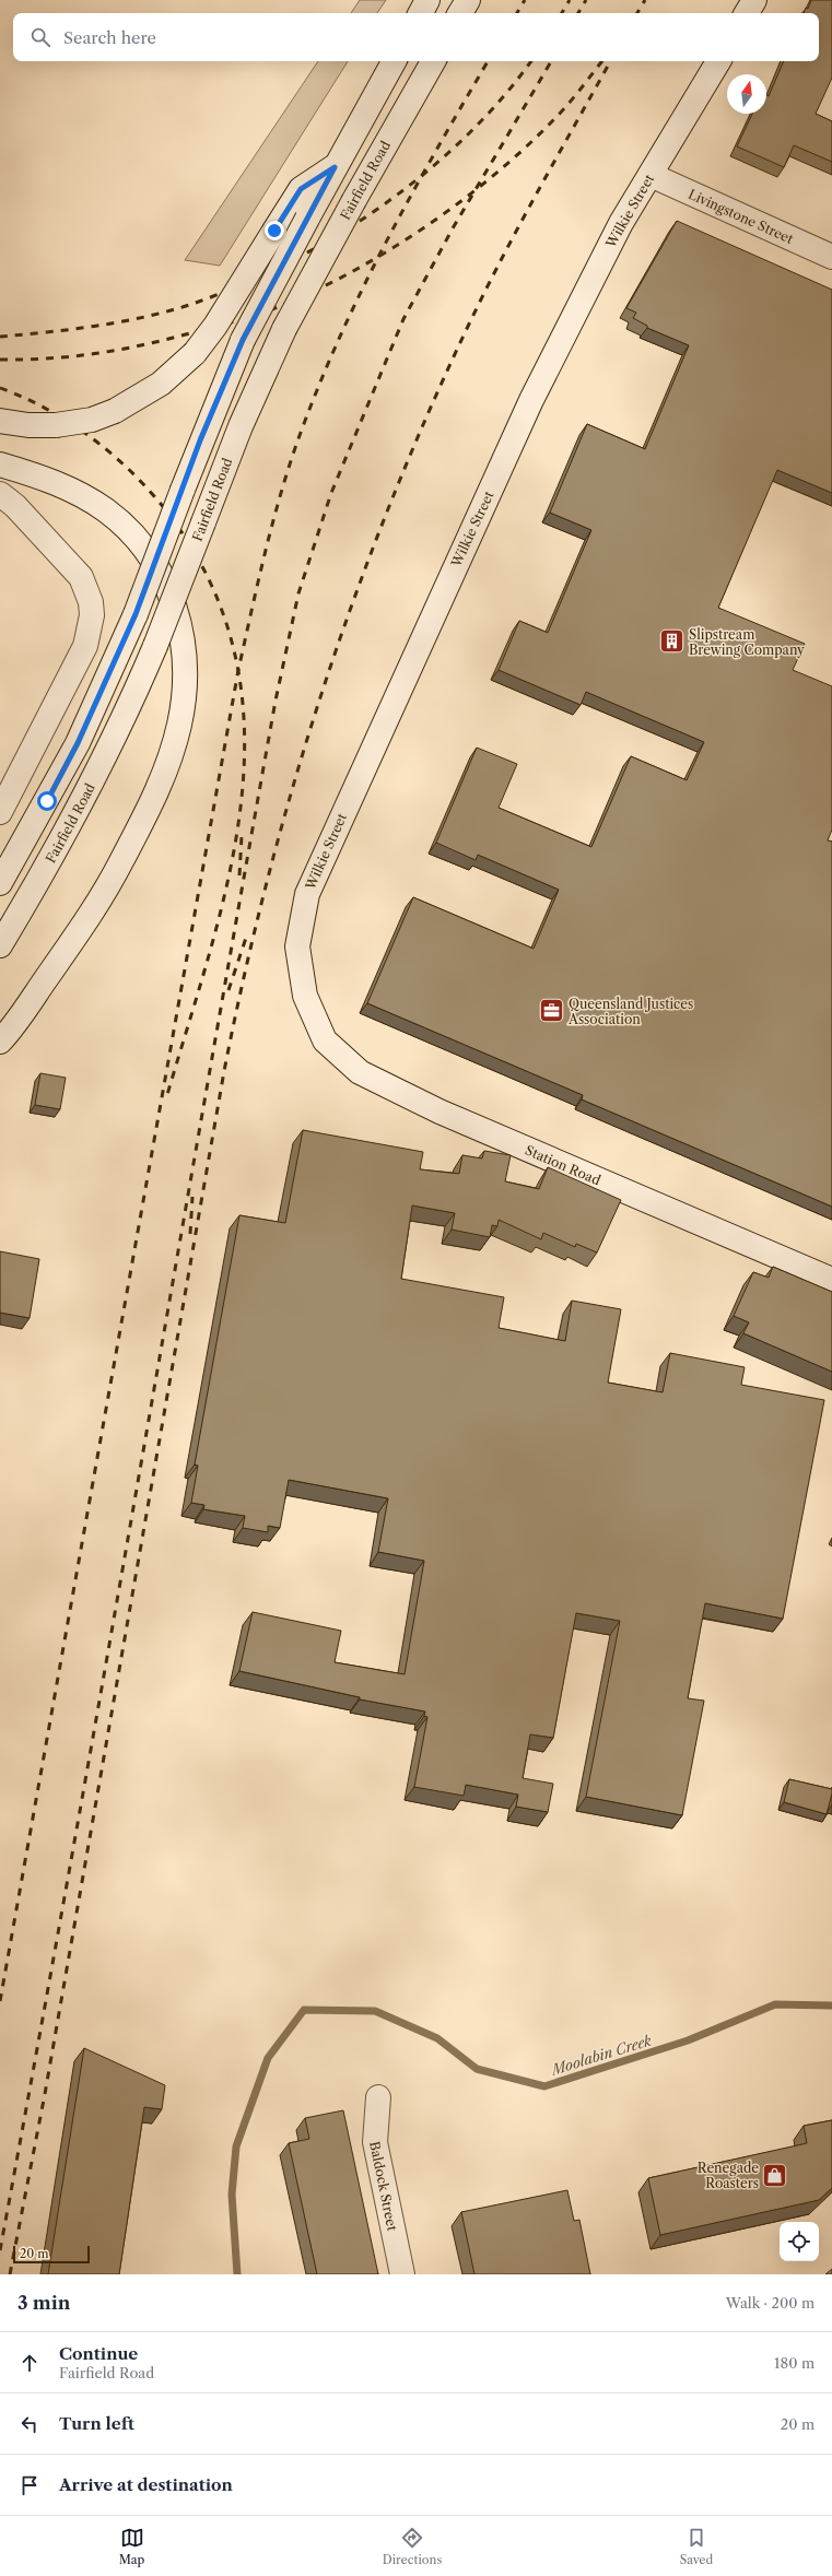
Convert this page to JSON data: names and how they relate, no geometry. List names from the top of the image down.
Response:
{
  "streets": {
    "main road": [
      "Fairfield Road",
      "Wilkie Street",
      "Livingstone Street",
      "Station Road",
      "Baldock Street"
    ]
  },
  "crossings": [
    ["Wilkie Street", "Livingstone Street"],
    ["Wilkie Street", "Station Road"]
  ],
  "water": ["Moolabin Creek"],
  "places": {
    "building": ["Slipstream Brewing Company"],
    "office": ["Queensland Justices Association"],
    "shop": ["Renegade Roasters"]
  },
  "scale_bar": "20 m",
  "north": "top",
  "page": {
    "search": "Search here",
    "scale": "20 m",
    "heading": ["3 min", "Walk · 200 m"],
    "list": [
      ["Continue", "Fairfield Road", "180 m"],
      ["Turn left", "20 m"],
      "Arrive at destination"
    ],
    "nav": ["Map", "Directions", "Saved"]
  }
}
